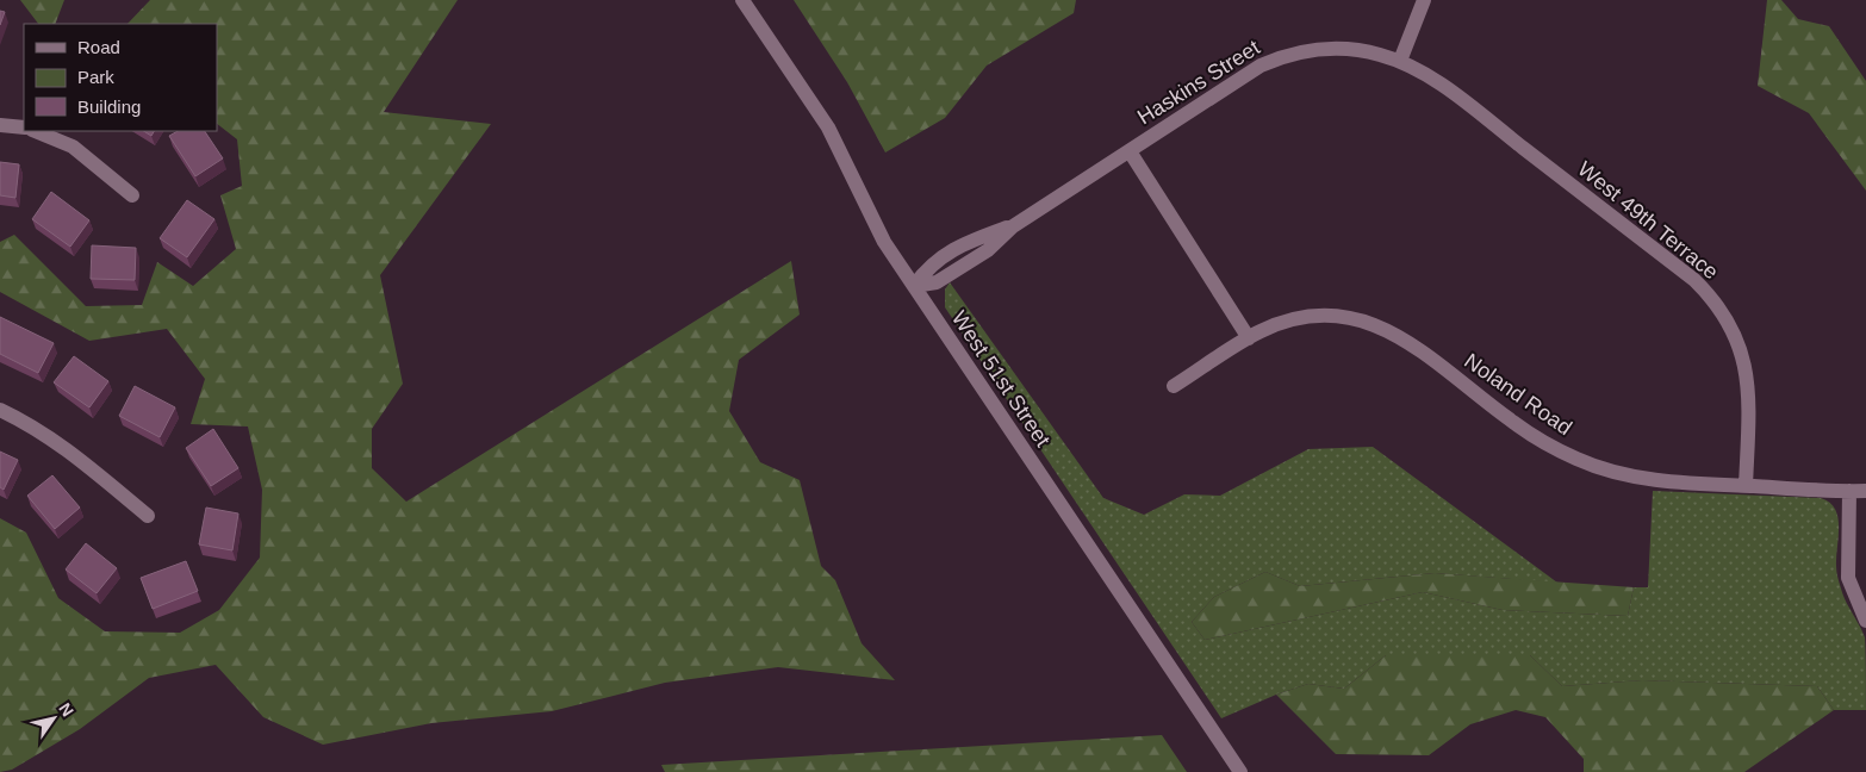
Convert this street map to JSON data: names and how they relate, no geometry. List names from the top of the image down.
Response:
{
  "streets": {
    "street": [
      "Haskins Street",
      "West 49th Terrace",
      "West 51st Street",
      "Noland Road"
    ]
  },
  "crossings": [
    ["Haskins Street", "West 49th Terrace"],
    ["Haskins Street", "West 51st Street"],
    ["West 49th Terrace", "Noland Road"]
  ],
  "legend": ["Road", "Park", "Building"],
  "north": "top right"
}
